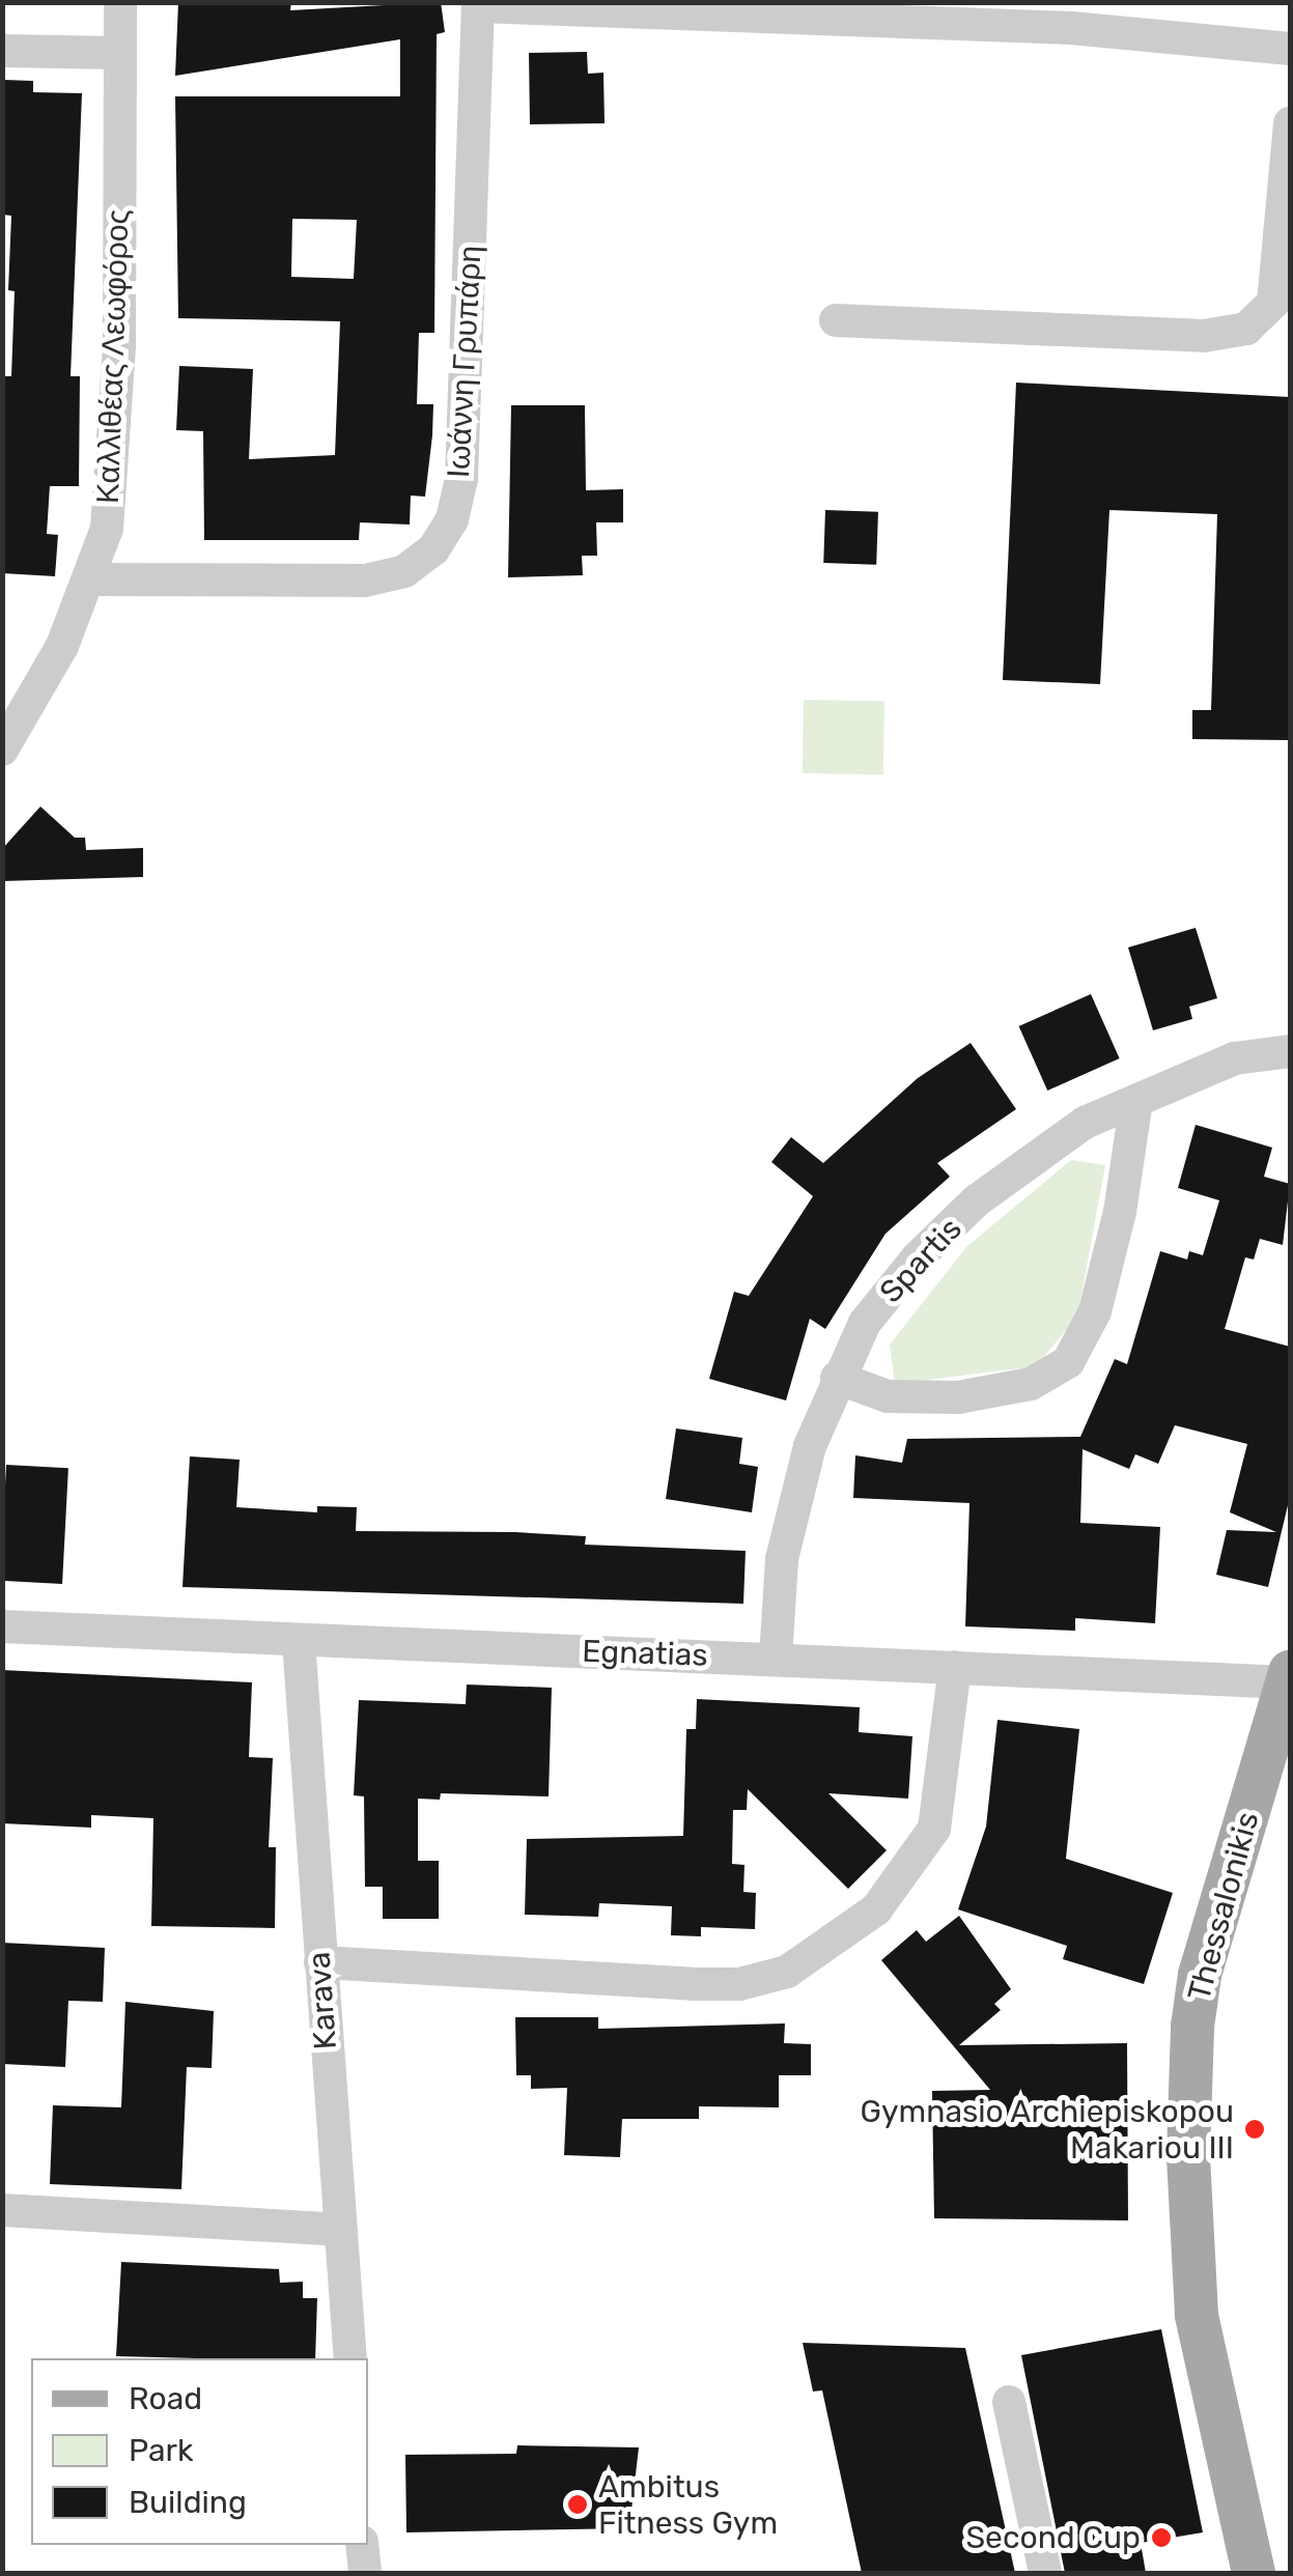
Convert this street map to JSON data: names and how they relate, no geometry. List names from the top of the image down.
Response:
{
  "streets": {
    "main road": ["Thessalonikis"],
    "street": [
      "Καλλιθέας Λεωφόρος",
      "Ιωάννη Γρυπάρη",
      "Spartis",
      "Egnatias",
      "Karava"
    ]
  },
  "crossings": [
    ["Καλλιθέας Λεωφόρος", "Ιωάννη Γρυπάρη"],
    ["Spartis", "Egnatias"],
    ["Egnatias", "Thessalonikis"],
    ["Egnatias", "Karava"]
  ],
  "places": ["Gymnasio Archiepiskopou Makariou III", "Ambitus Fitness Gym", "Second Cup"],
  "legend": ["Road", "Park", "Building"]
}
